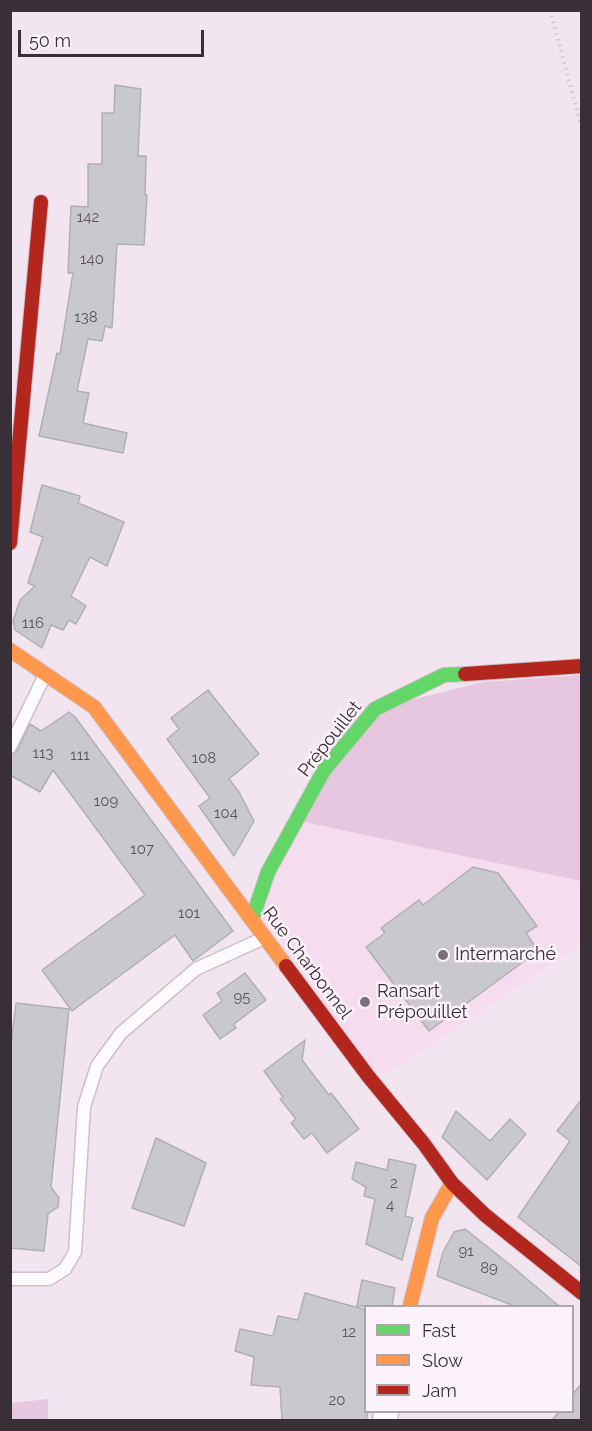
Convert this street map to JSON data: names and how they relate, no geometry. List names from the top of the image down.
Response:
{
  "streets": {
    "street": ["Prépouillet", "Rue Charbonnel"]
  },
  "crossings": [
    ["Prépouillet", "Rue Charbonnel"]
  ],
  "places": ["Intermarché", "Ransart Prépouillet"],
  "house_numbers": [
    "142",
    "140",
    "138",
    "116",
    "113",
    "111",
    "108",
    "109",
    "104",
    "107",
    "101",
    "95",
    "2",
    "4",
    "91",
    "89",
    "12",
    "20"
  ],
  "legend": ["Fast", "Slow", "Jam"],
  "scale_bar": "50 m"
}
